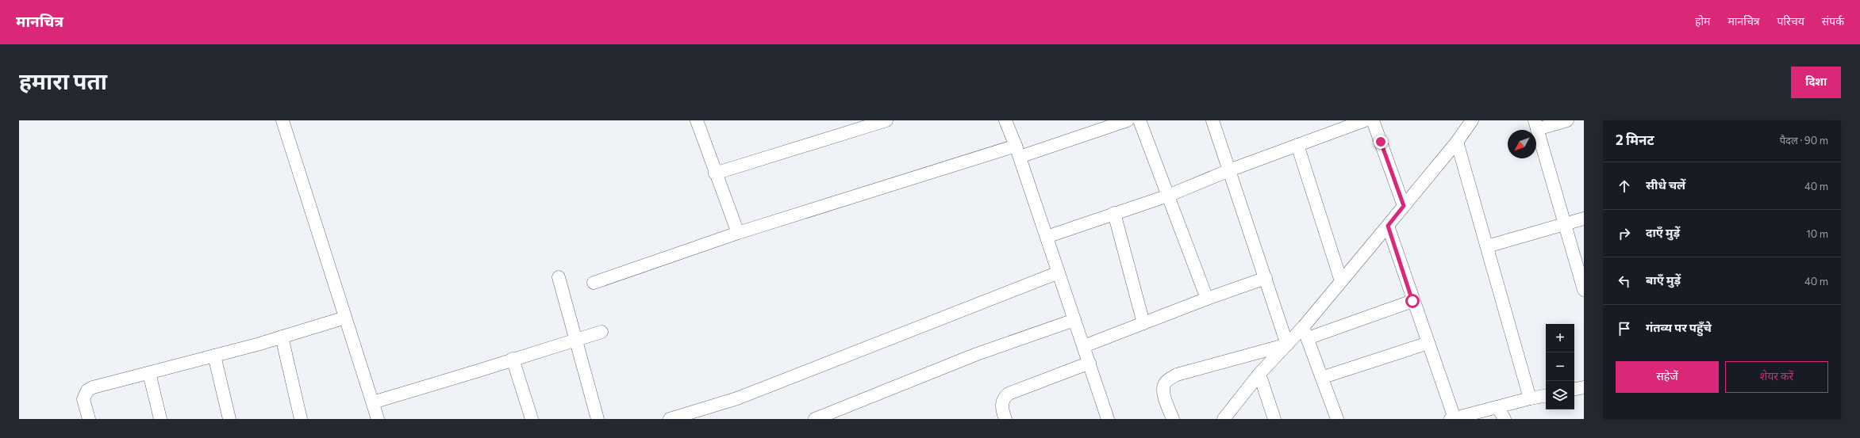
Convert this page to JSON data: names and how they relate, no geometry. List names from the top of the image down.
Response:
{
  "north": "bottom left",
  "page": {
    "header": "मानचित्र",
    "nav": [
      "होम",
      "मानचित्र",
      "परिचय",
      "संपर्क"
    ],
    "buttons": [
      "दिशा",
      ["सहेजें", "शेयर करें"]
    ],
    "title": "हमारा पता",
    "heading": ["2 मिनट", "पैदल · 90 m"],
    "list": [
      ["सीधे चलें", "40 m"],
      ["दाएँ मुड़ें", "10 m"],
      ["बाएँ मुड़ें", "40 m"],
      "गंतव्य पर पहुँचे"
    ],
    "map_buttons": ["+", "−"]
  }
}
